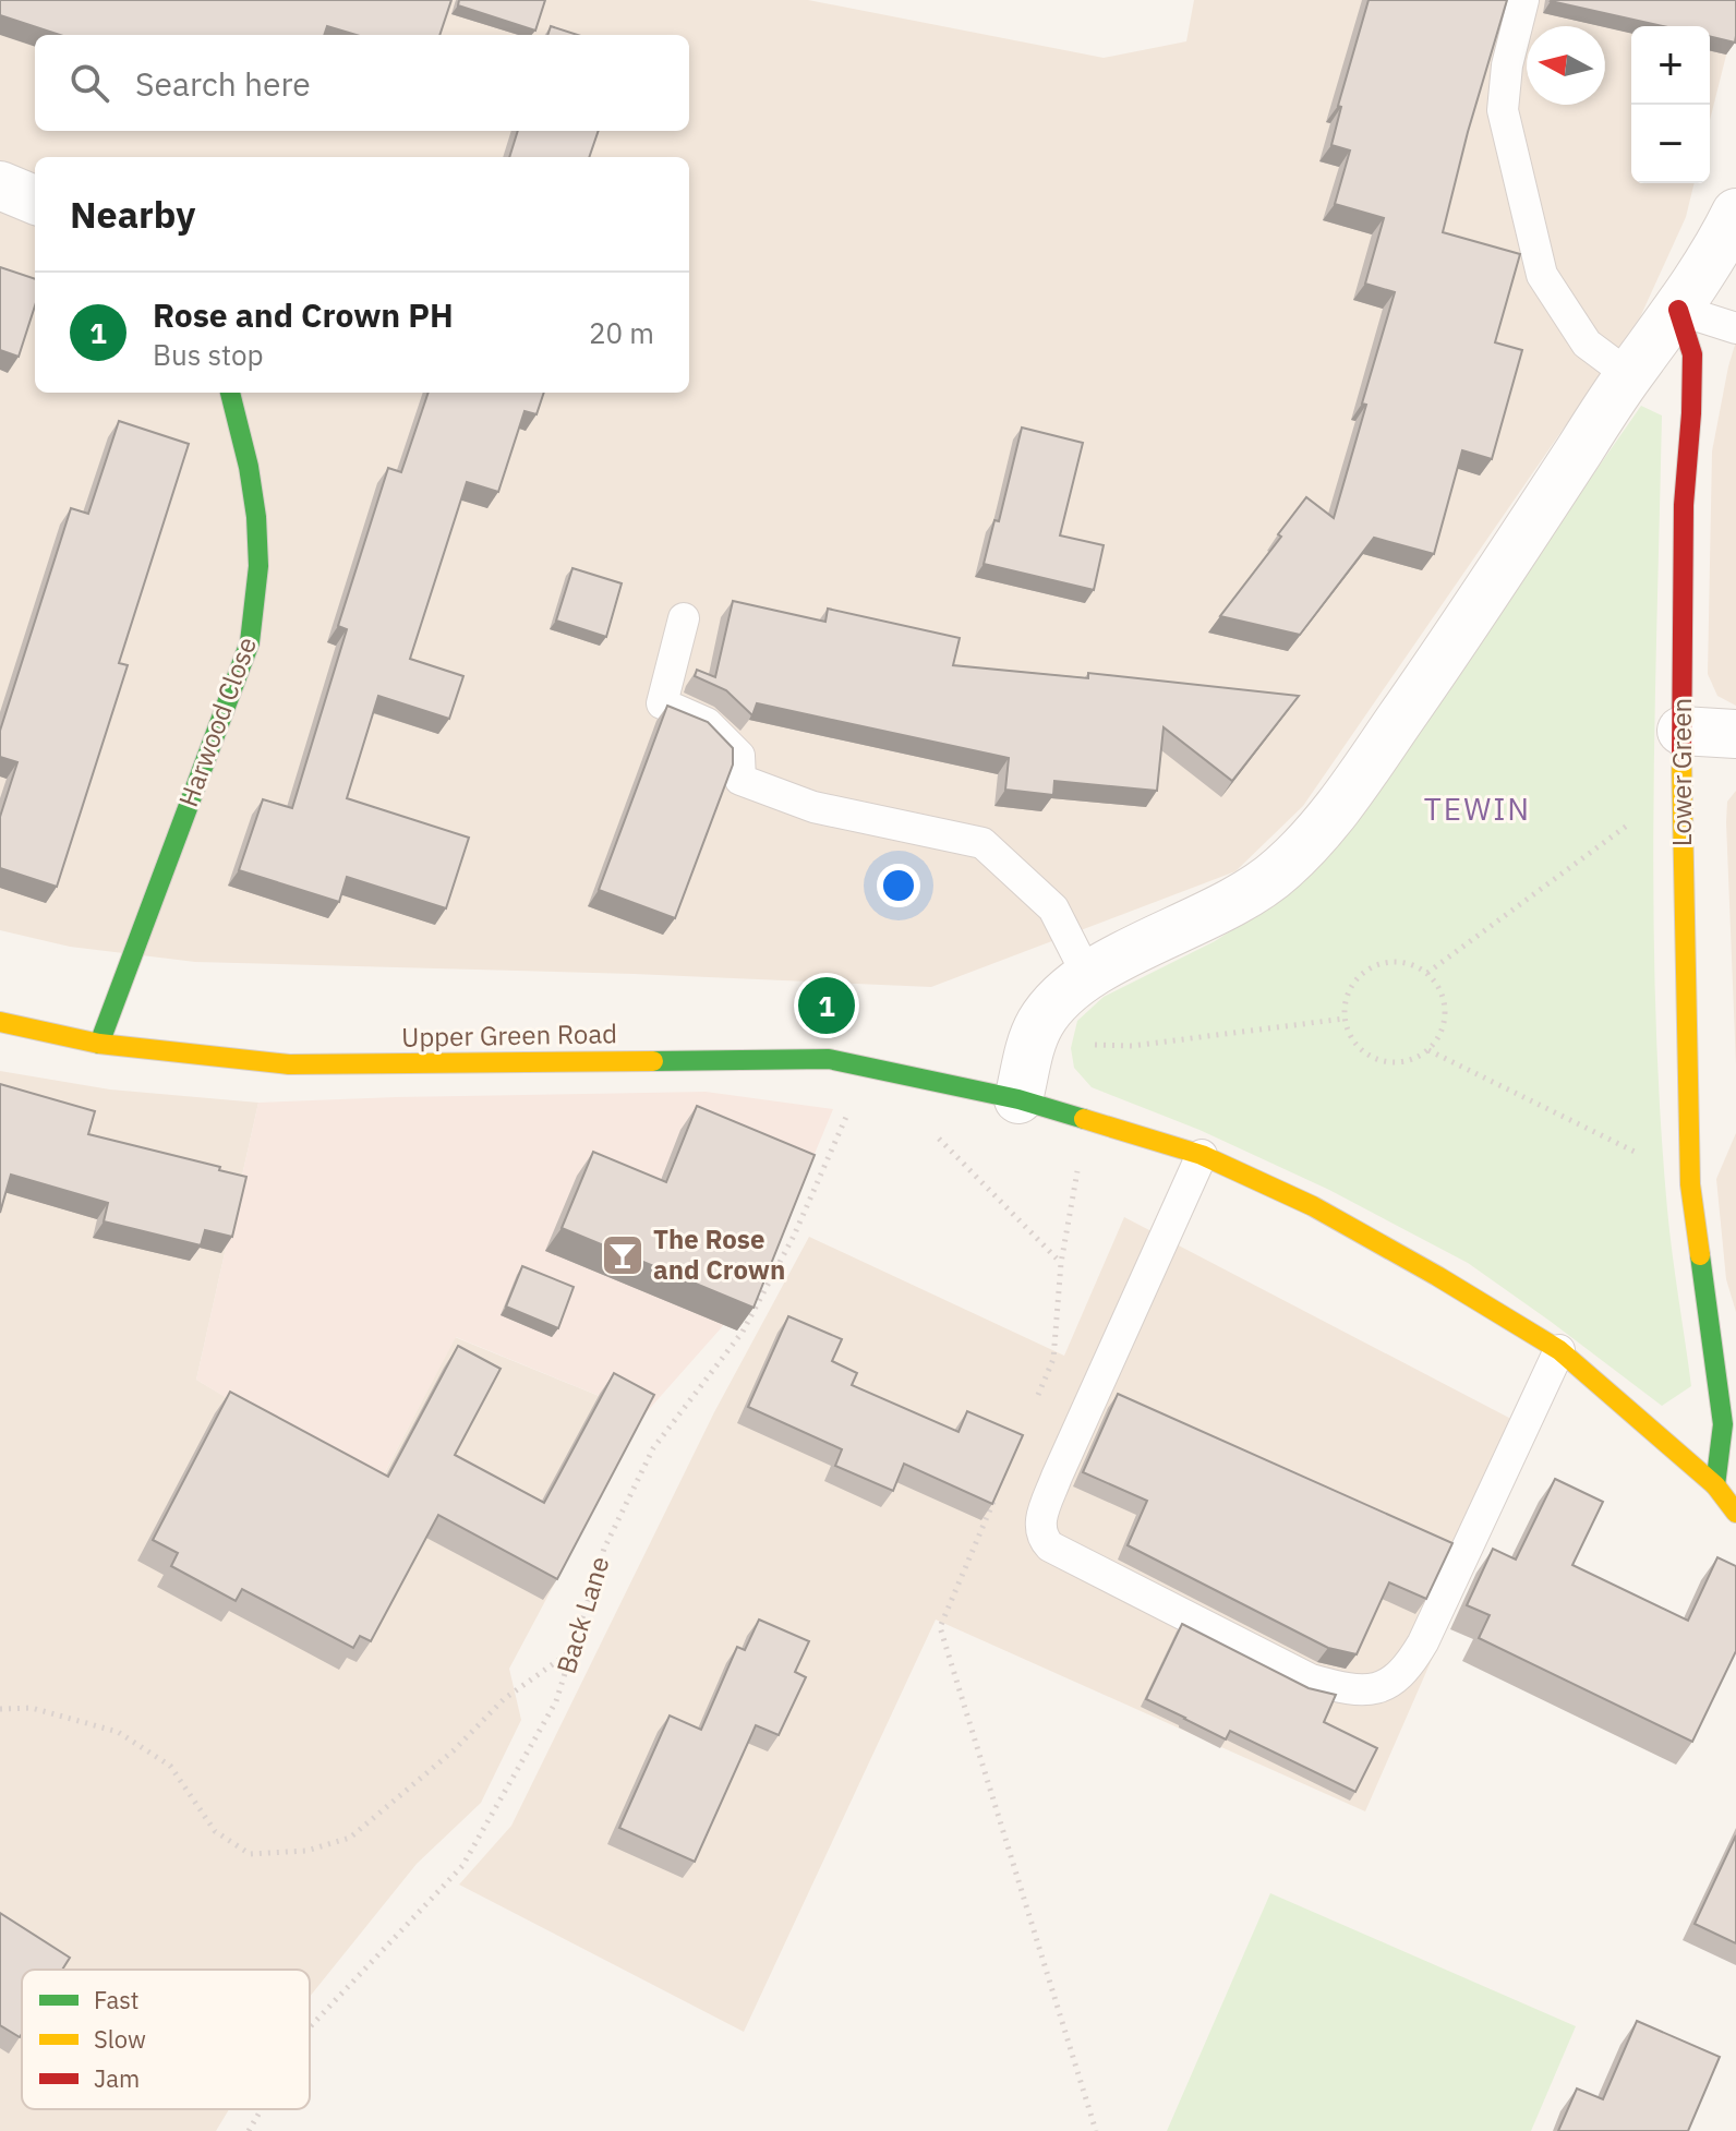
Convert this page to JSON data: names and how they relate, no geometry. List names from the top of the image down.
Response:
{
  "streets": {
    "street": ["Harwood Close", "Lower Green", "Upper Green Road"],
    "path": ["Back Lane"]
  },
  "crossings": [
    ["Harwood Close", "Upper Green Road"],
    ["Upper Green Road", "Back Lane"]
  ],
  "districts": ["TEWIN"],
  "places": {
    "bar": ["The Rose and Crown"]
  },
  "legend": ["Fast", "Slow", "Jam"],
  "north": "left",
  "page": {
    "map_buttons": ["+", "−"],
    "search": "Search here",
    "heading": "Nearby",
    "list": [
      {
        "mark": "1",
        "name": "Rose and Crown PH",
        "note": "Bus stop",
        "value": "20 m"
      }
    ],
    "pins": "1"
  }
}
